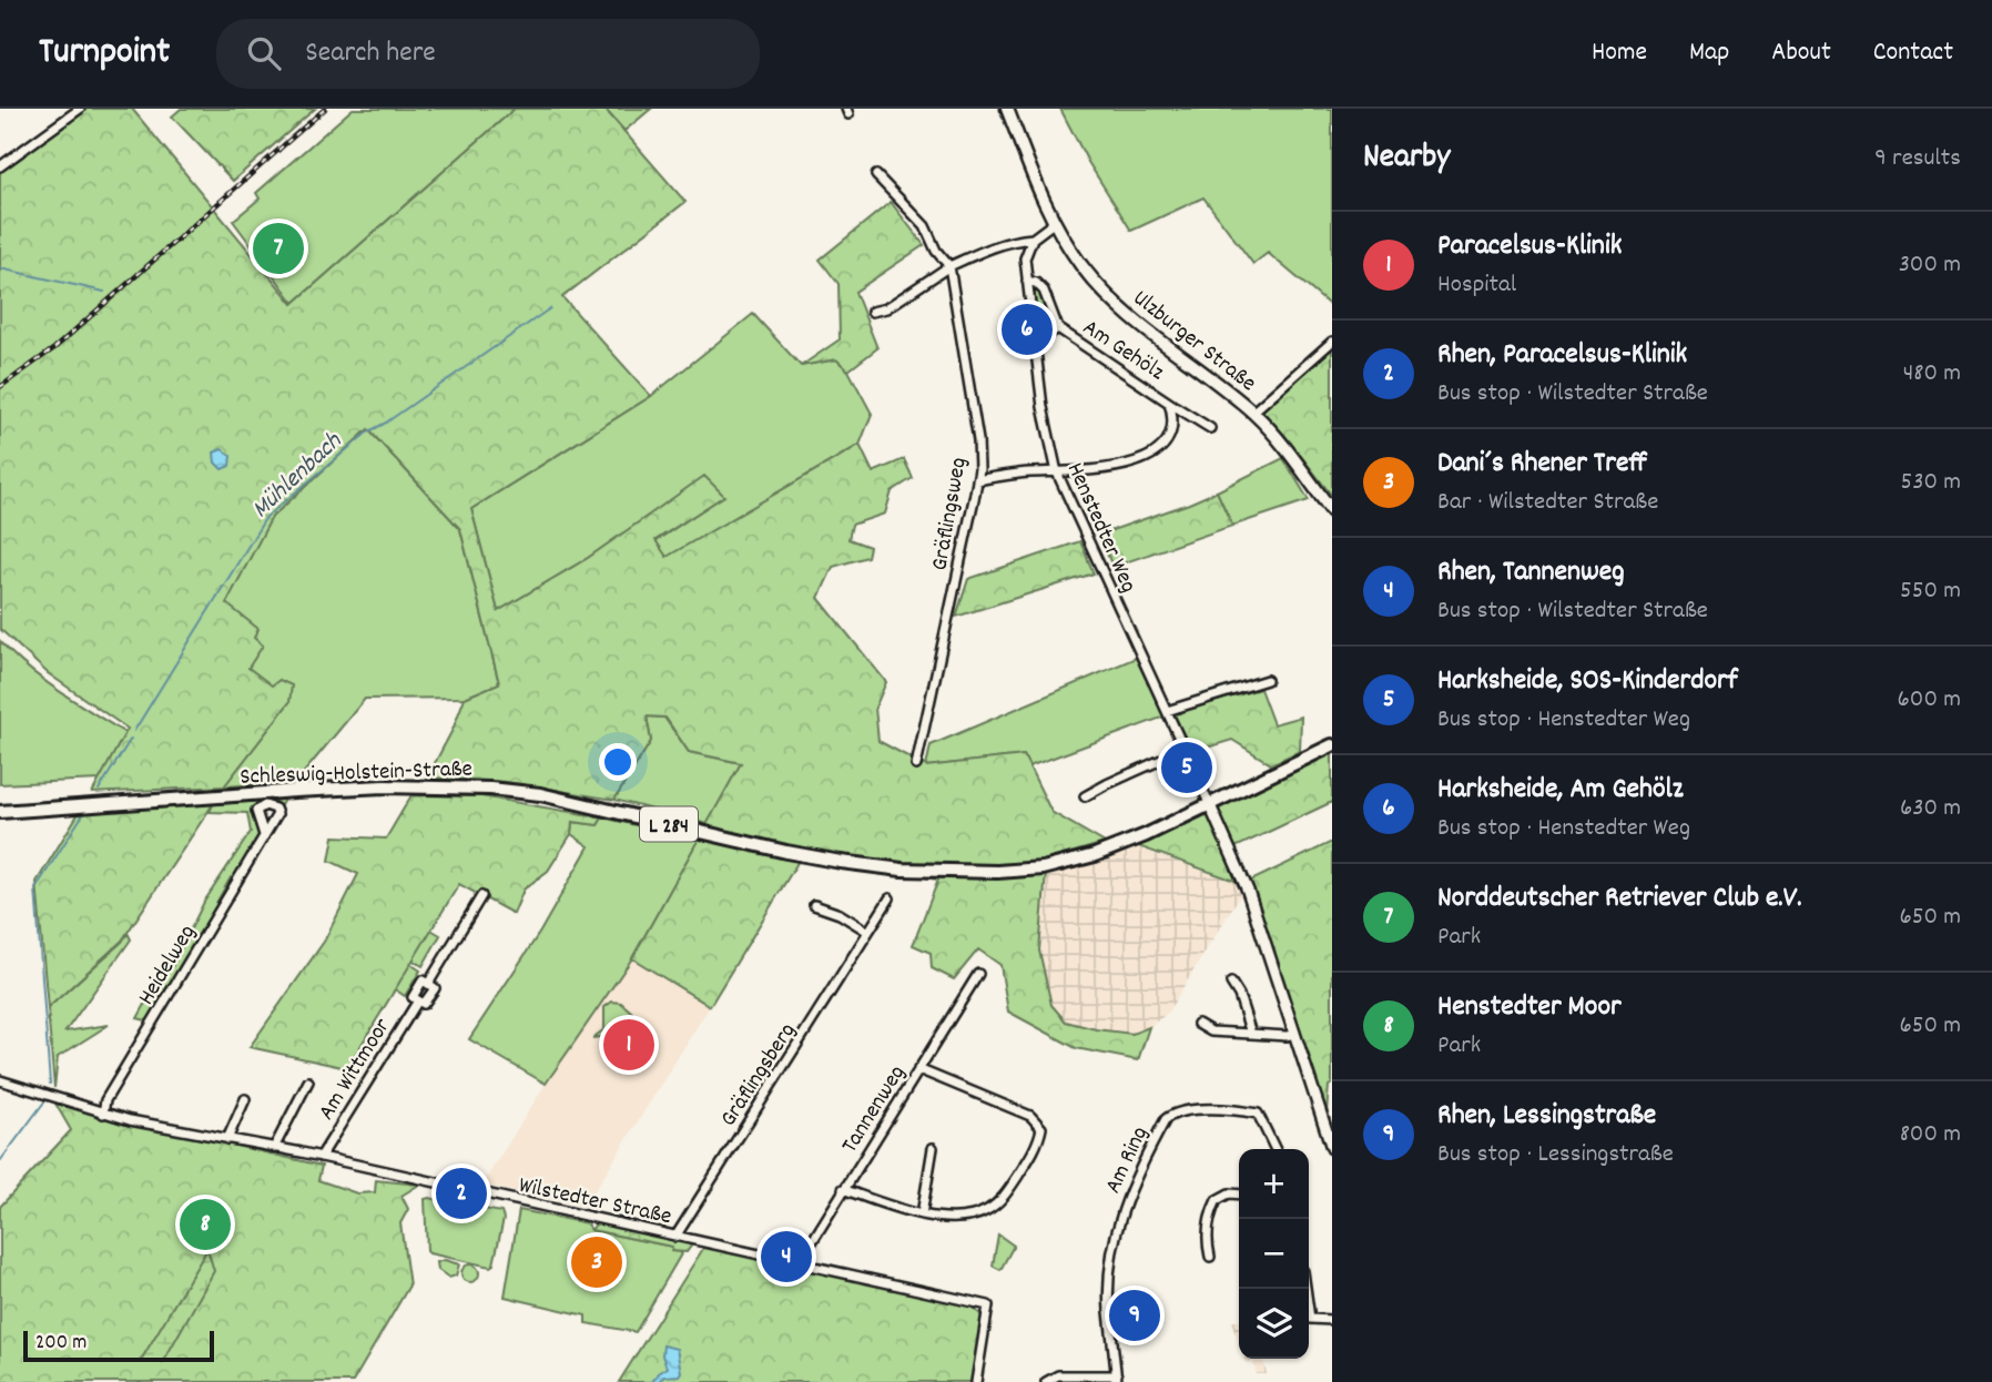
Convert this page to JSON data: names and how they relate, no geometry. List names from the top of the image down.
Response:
{
  "streets": {
    "main road": ["Ulzburger Straße", "Schleswig-Holstein-Straße", "L 284"],
    "street": [
      "Am Gehölz",
      "Gräflingsweg",
      "Henstedter Weg",
      "Heidelweg",
      "Am Wittmoor",
      "Gräflingsberg",
      "Tannenweg",
      "Am Ring",
      "Wilstedter Straße"
    ]
  },
  "crossings": [
    ["Am Gehölz", "Henstedter Weg"],
    ["Henstedter Weg", "Schleswig-Holstein-Straße"],
    ["Heidelweg", "Wilstedter Straße"],
    ["Am Wittmoor", "Wilstedter Straße"],
    ["Gräflingsberg", "Wilstedter Straße"],
    ["Tannenweg", "Wilstedter Straße"]
  ],
  "water": ["Mühlenbach"],
  "scale_bar": "200 m",
  "page": {
    "header": "Turnpoint",
    "search": "Search here",
    "nav": [
      "Home",
      "Map",
      "About",
      "Contact"
    ],
    "heading": ["Nearby", "9 results"],
    "list": [
      {
        "mark": "1",
        "name": "Paracelsus-Klinik",
        "note": "Hospital",
        "value": "300 m"
      },
      {
        "mark": "2",
        "name": "Rhen, Paracelsus-Klinik",
        "note": "Bus stop · Wilstedter Straße",
        "value": "480 m"
      },
      {
        "mark": "3",
        "name": "Dani´s Rhener Treff",
        "note": "Bar · Wilstedter Straße",
        "value": "530 m"
      },
      {
        "mark": "4",
        "name": "Rhen, Tannenweg",
        "note": "Bus stop · Wilstedter Straße",
        "value": "550 m"
      },
      {
        "mark": "5",
        "name": "Harksheide, SOS-Kinderdorf",
        "note": "Bus stop · Henstedter Weg",
        "value": "600 m"
      },
      {
        "mark": "6",
        "name": "Harksheide, Am Gehölz",
        "note": "Bus stop · Henstedter Weg",
        "value": "630 m"
      },
      {
        "mark": "7",
        "name": "Norddeutscher Retriever Club e.V.",
        "note": "Park",
        "value": "650 m"
      },
      {
        "mark": "8",
        "name": "Henstedter Moor",
        "note": "Park",
        "value": "650 m"
      },
      {
        "mark": "9",
        "name": "Rhen, Lessingstraße",
        "note": "Bus stop · Lessingstraße",
        "value": "800 m"
      }
    ],
    "pins": [
      "7",
      "6",
      "5",
      "1",
      "2",
      "8",
      "4",
      "3",
      "9"
    ],
    "map_buttons": ["+", "−"],
    "scale": "200 m"
  }
}
